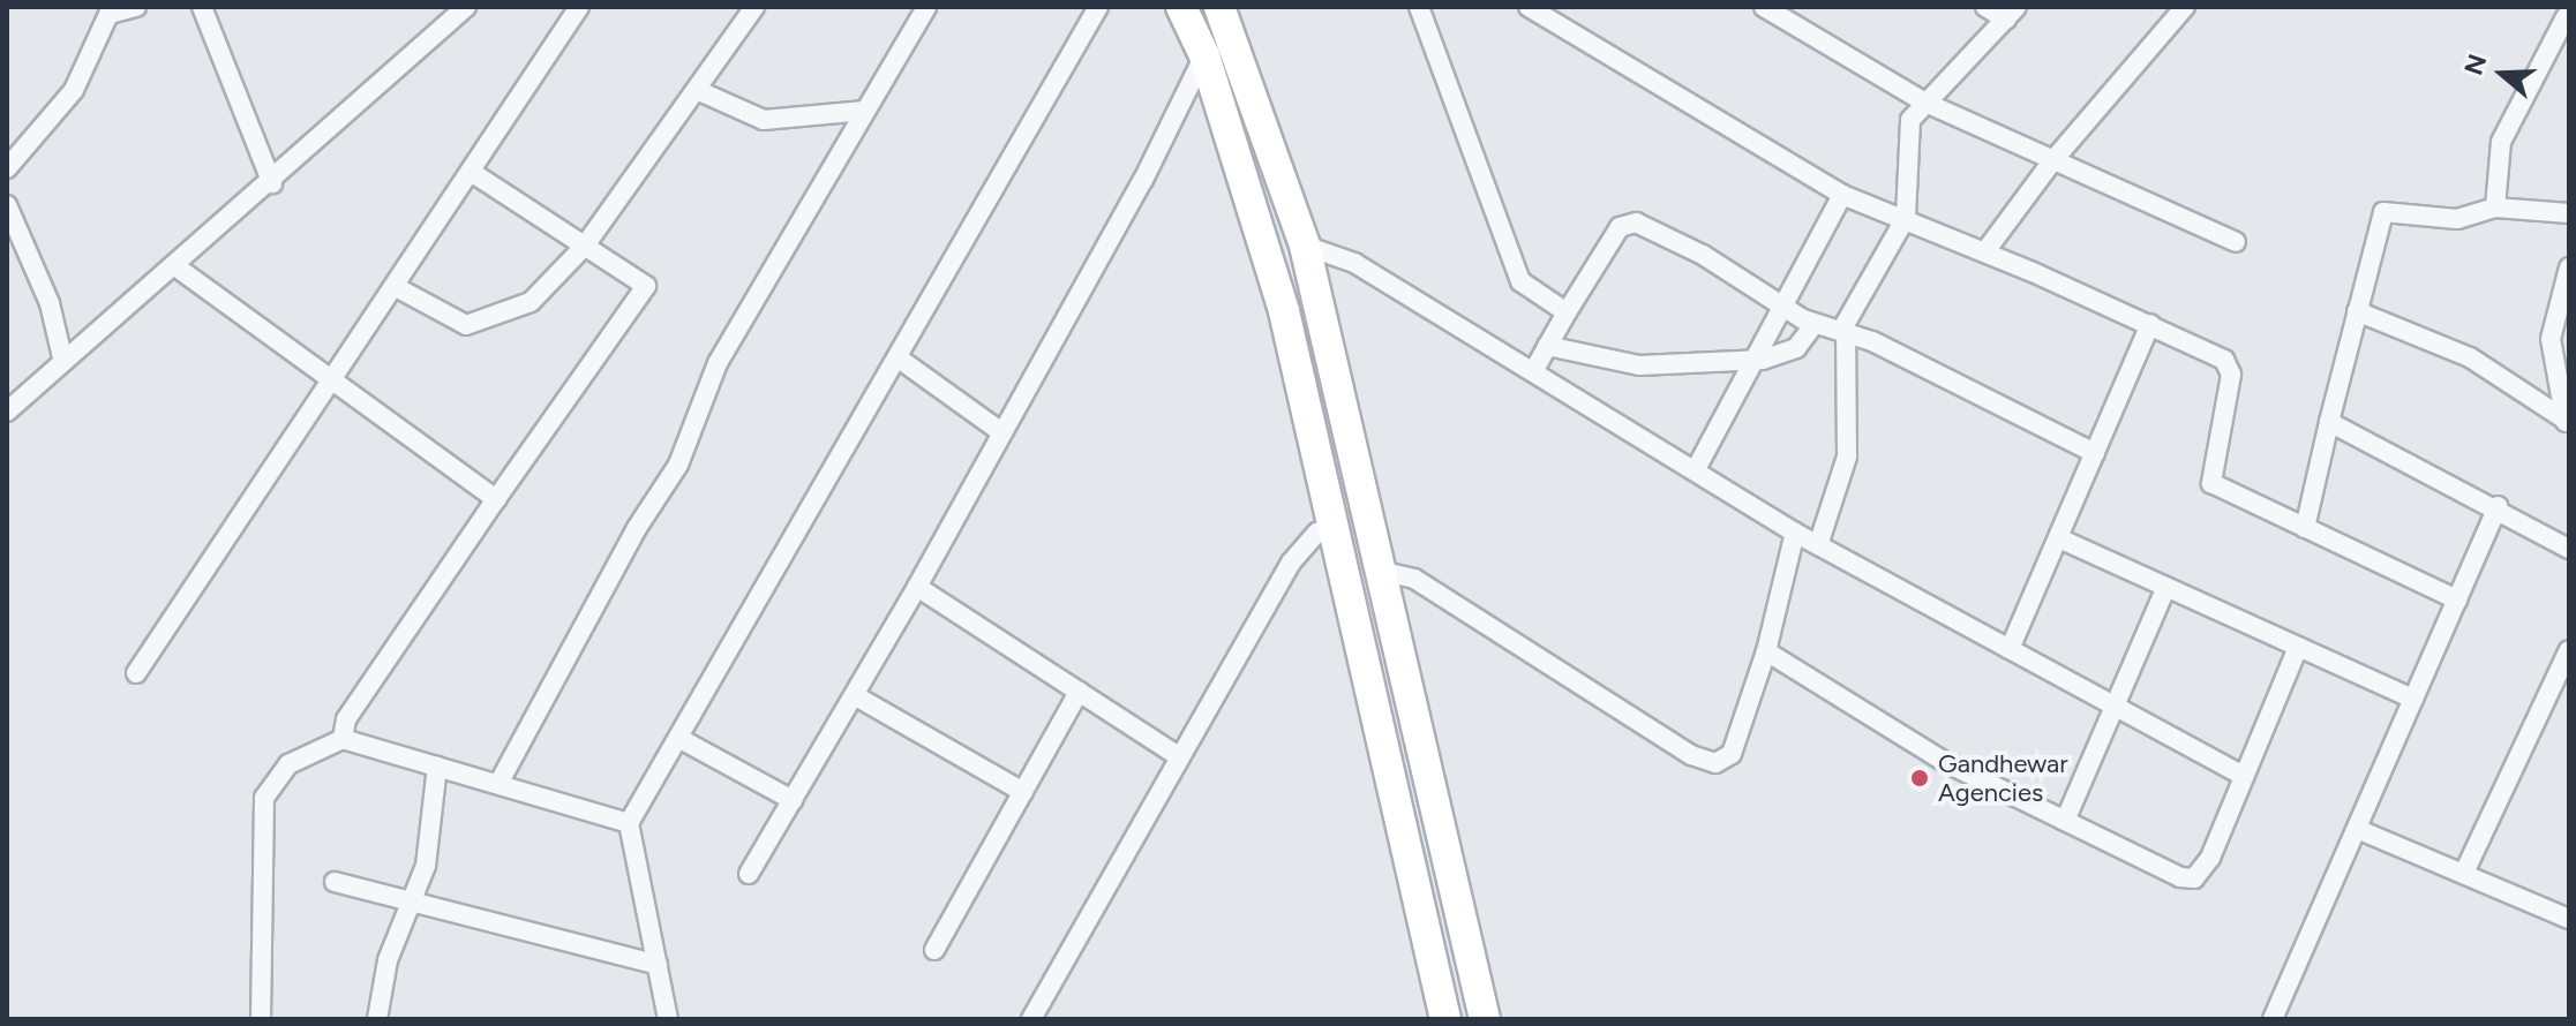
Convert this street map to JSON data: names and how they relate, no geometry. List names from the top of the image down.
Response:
{
  "places": ["Gandhewar Agencies"],
  "north": "left"
}
